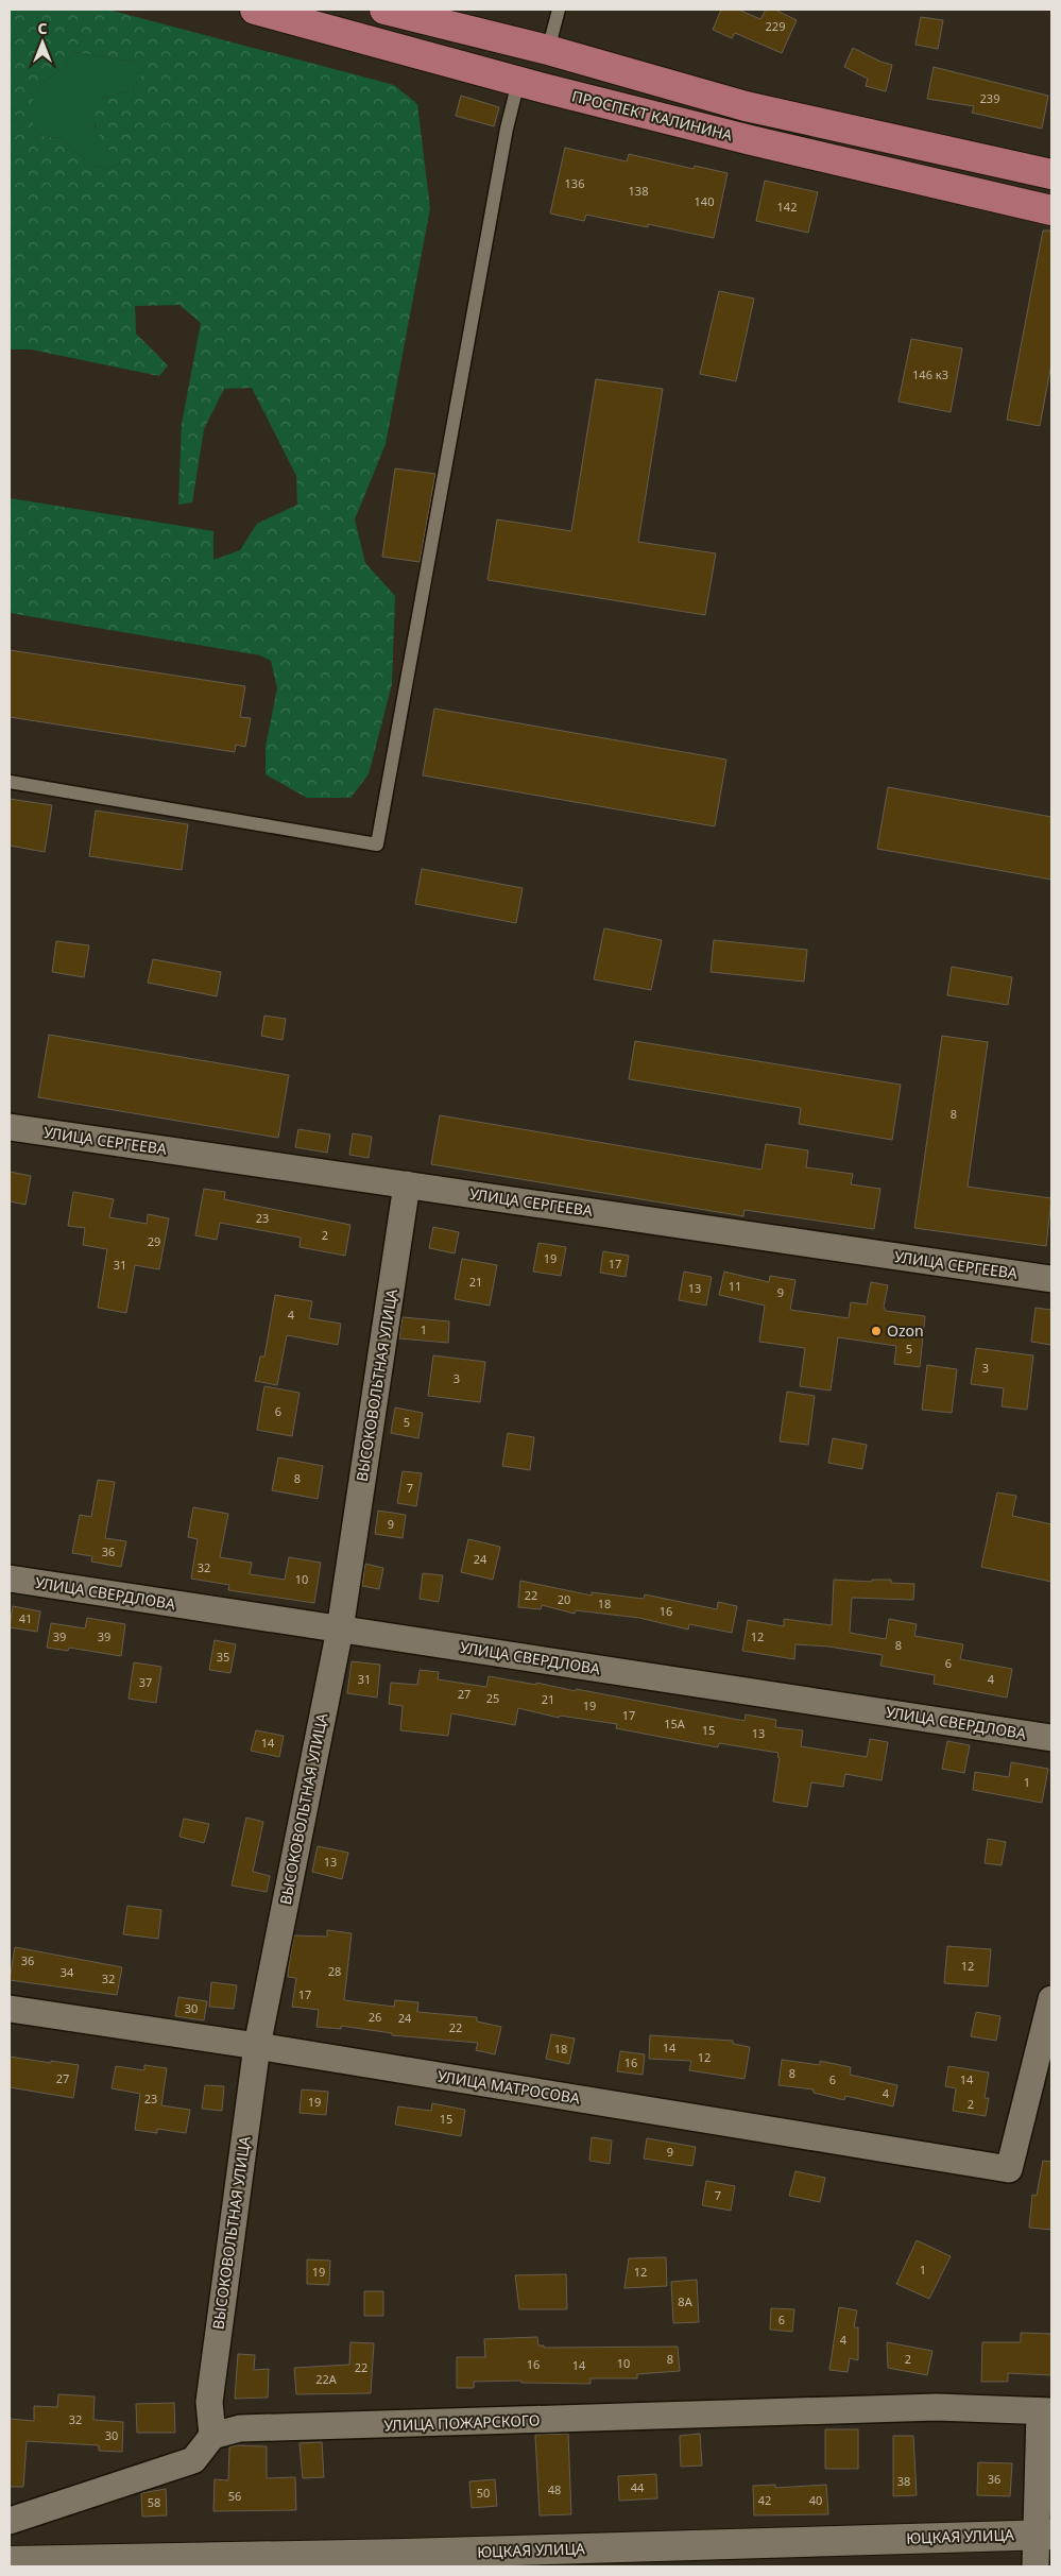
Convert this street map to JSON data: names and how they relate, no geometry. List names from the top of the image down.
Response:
{
  "streets": {
    "main road": ["ПРОСПЕКТ КАЛИНИНА", "ЮЦКАЯ УЛИЦА"],
    "street": [
      "УЛИЦА СЕРГЕЕВА",
      "ВЫСОКОВОЛЬТНАЯ УЛИЦА",
      "УЛИЦА СВЕРДЛОВА",
      "УЛИЦА МАТРОСОВА",
      "УЛИЦА ПОЖАРСКОГО"
    ]
  },
  "crossings": [
    ["УЛИЦА СЕРГЕЕВА", "ВЫСОКОВОЛЬТНАЯ УЛИЦА"],
    ["ВЫСОКОВОЛЬТНАЯ УЛИЦА", "УЛИЦА СВЕРДЛОВА"],
    ["ВЫСОКОВОЛЬТНАЯ УЛИЦА", "УЛИЦА МАТРОСОВА"],
    ["ВЫСОКОВОЛЬТНАЯ УЛИЦА", "УЛИЦА ПОЖАРСКОГО"]
  ],
  "places": ["Ozon"],
  "house_numbers": [
    "229",
    "239",
    "136",
    "138",
    "140",
    "142",
    "146 к3",
    "8",
    "23",
    "2",
    "29",
    "19",
    "17",
    "31",
    "21",
    "11",
    "13",
    "9",
    "4",
    "1",
    "5",
    "3",
    "3",
    "6",
    "5",
    "8",
    "7",
    "9",
    "36",
    "24",
    "32",
    "10",
    "22",
    "20",
    "18",
    "16",
    "41",
    "39",
    "39",
    "12",
    "8",
    "35",
    "6",
    "31",
    "4",
    "37",
    "27",
    "25",
    "21",
    "19",
    "17",
    "15А",
    "15",
    "13",
    "14",
    "1",
    "13",
    "36",
    "12",
    "28",
    "34",
    "32",
    "17",
    "30",
    "26",
    "24",
    "22",
    "14",
    "18",
    "12",
    "16",
    "8",
    "27",
    "6",
    "14",
    "4",
    "23",
    "19",
    "2",
    "15",
    "9",
    "7",
    "1",
    "19",
    "12",
    "8А",
    "6",
    "4",
    "8",
    "2",
    "10",
    "16",
    "14",
    "22",
    "22А",
    "32",
    "30",
    "36",
    "38",
    "44",
    "48",
    "50",
    "56",
    "42",
    "40",
    "58"
  ],
  "north": "top"
}
